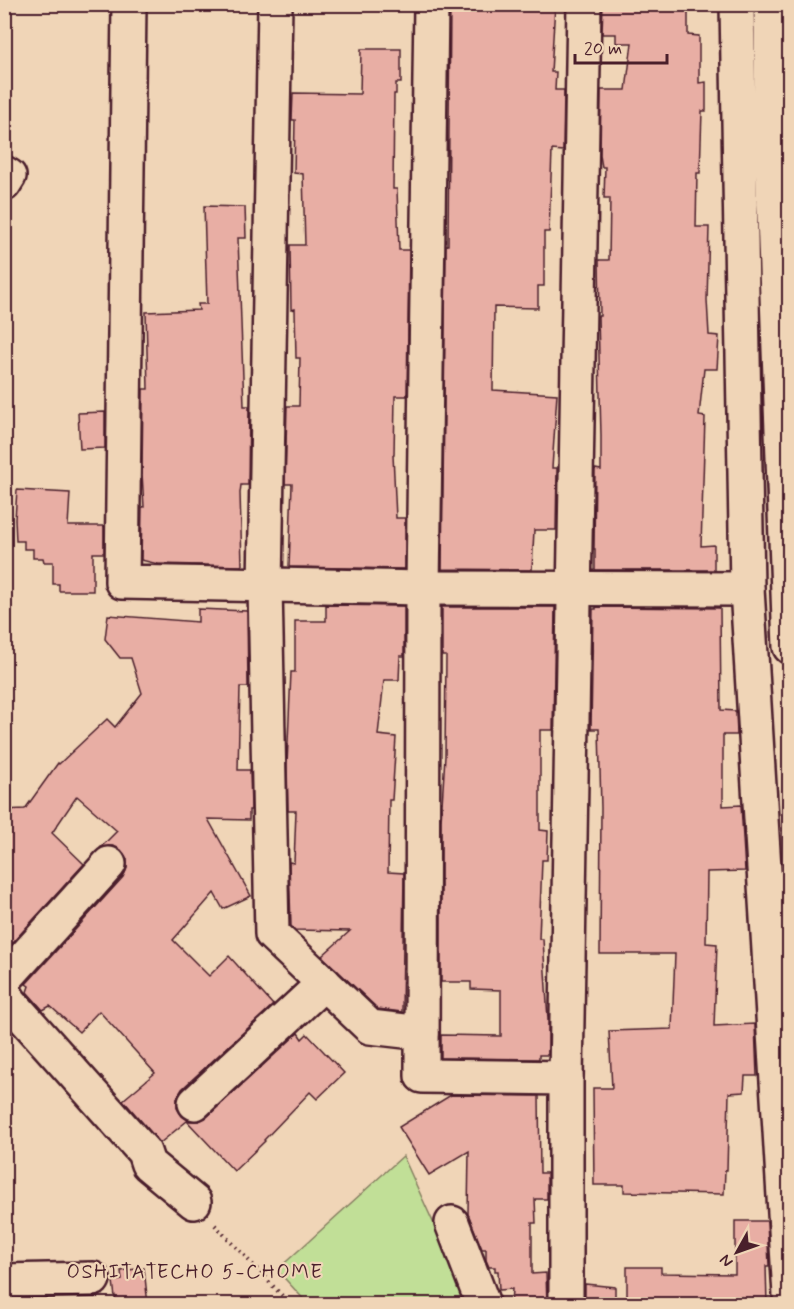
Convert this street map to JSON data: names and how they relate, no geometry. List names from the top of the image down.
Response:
{
  "districts": ["OSHITATECHO 5-CHOME"],
  "scale_bar": "20 m",
  "north": "bottom left"
}
